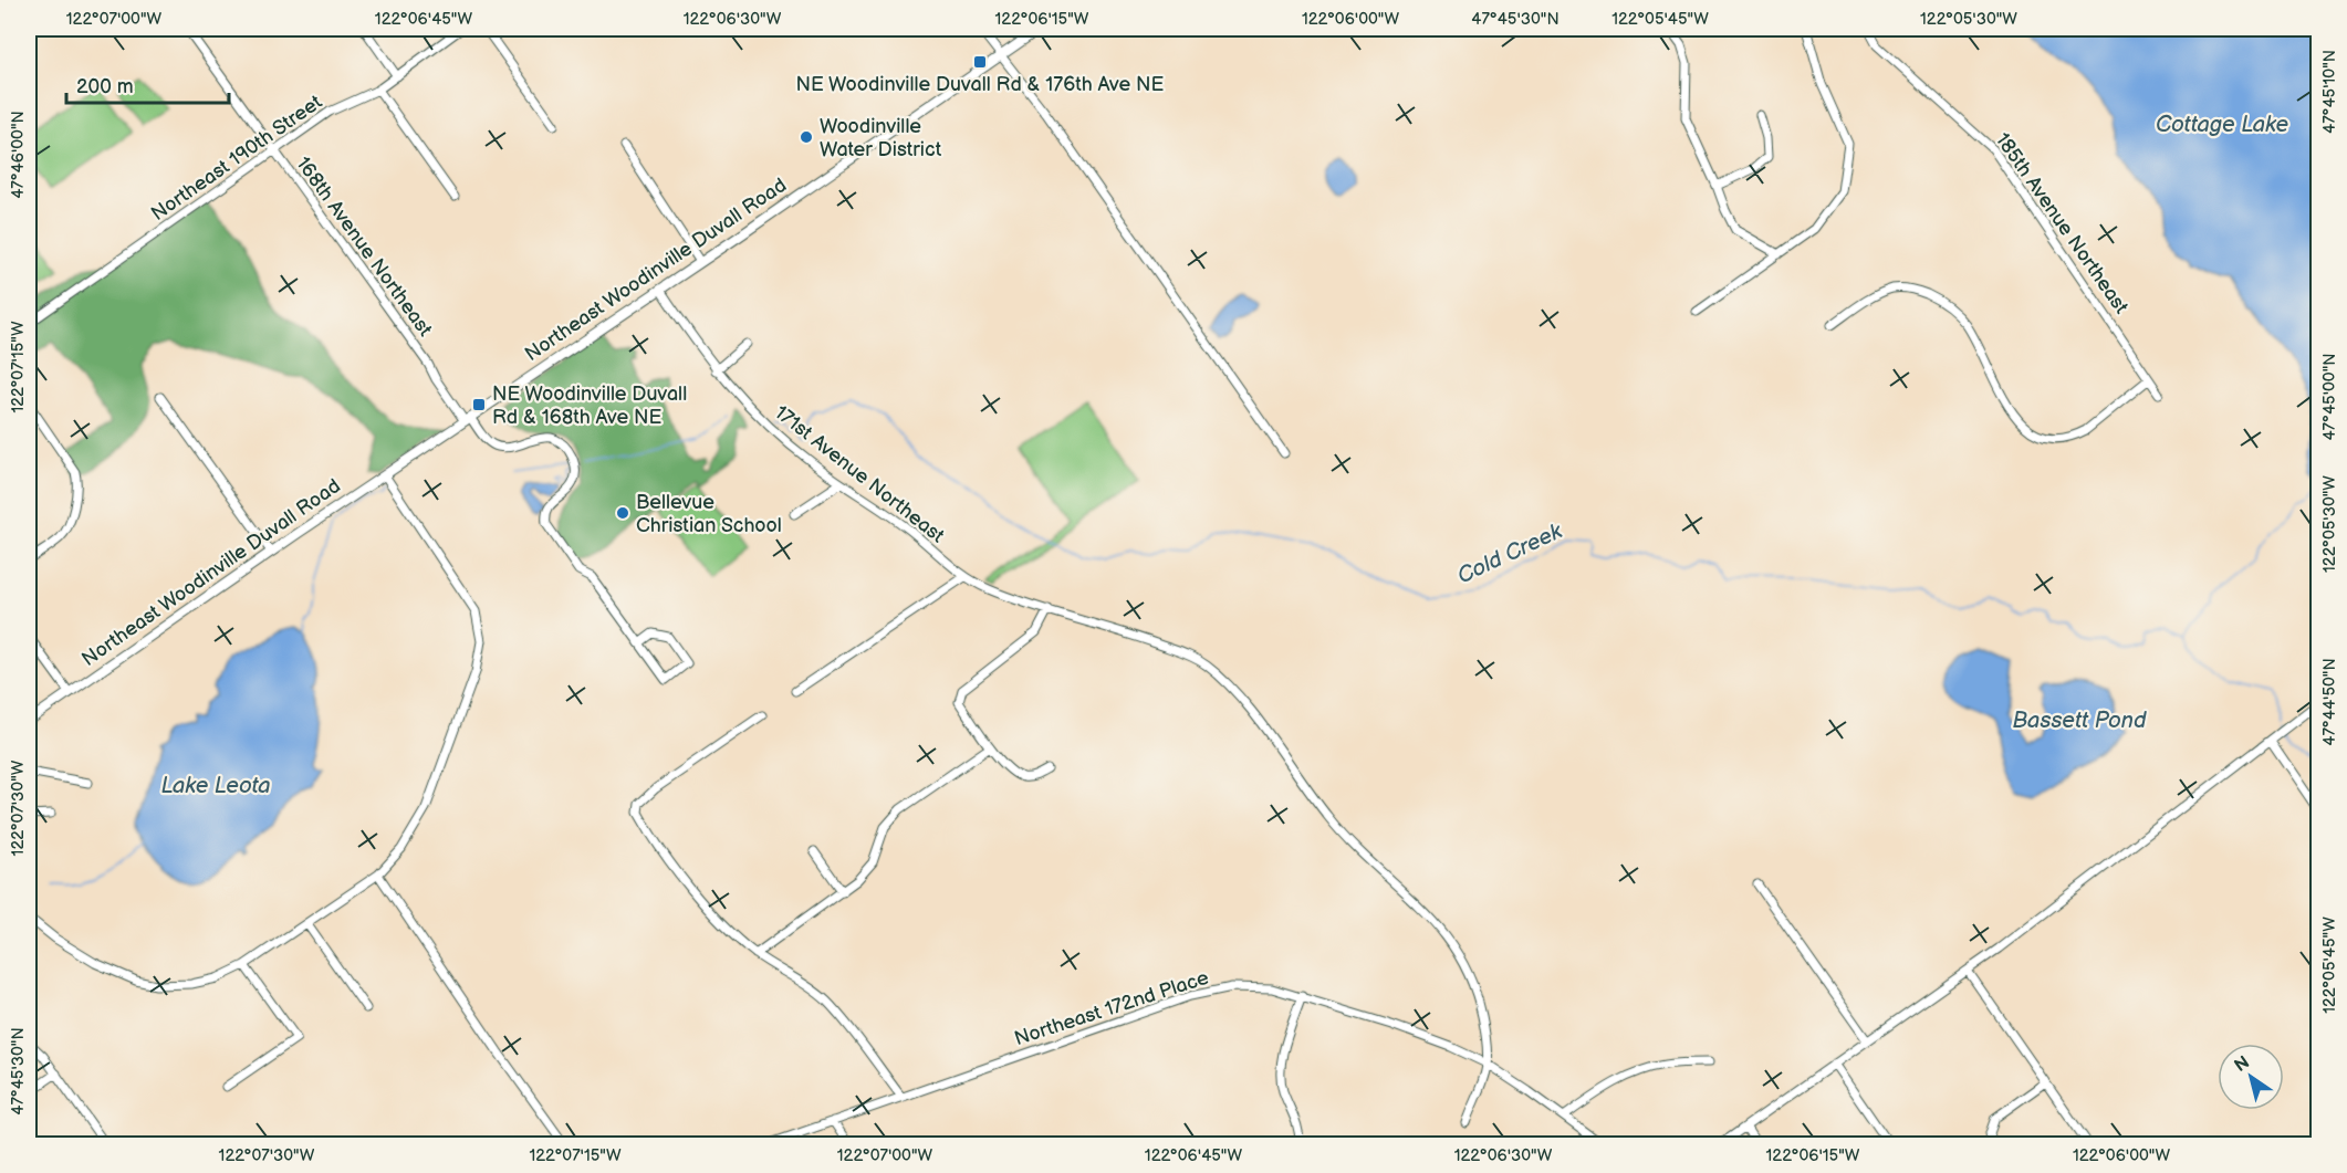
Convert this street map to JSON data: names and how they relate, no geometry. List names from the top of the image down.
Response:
{
  "streets": {
    "main road": ["Northeast Woodinville Duvall Road"],
    "street": [
      "Northeast 190th Street",
      "185th Avenue Northeast",
      "168th Avenue Northeast",
      "171st Avenue Northeast",
      "Northeast 172nd Place"
    ]
  },
  "crossings": [
    ["Northeast 190th Street", "168th Avenue Northeast"],
    ["168th Avenue Northeast", "Northeast Woodinville Duvall Road"],
    ["Northeast Woodinville Duvall Road", "171st Avenue Northeast"],
    ["171st Avenue Northeast", "Northeast 172nd Place"]
  ],
  "water": [
    "Cottage Lake",
    "Cold Creek",
    "Bassett Pond",
    "Lake Leota"
  ],
  "places": {
    "transit": ["NE Woodinville Duvall Rd & 176th Ave NE", "NE Woodinville Duvall Rd & 168th Ave NE"],
    "other": ["Woodinville Water District", "Bellevue Christian School"]
  },
  "scale_bar": "200 m",
  "north": "top left",
  "coordinates": [
    "122°07'00\"W",
    "122°06'45\"W",
    "122°06'30\"W",
    "122°06'15\"W",
    "122°06'00\"W",
    "47°45'30\"N",
    "122°05'45\"W",
    "122°05'30\"W",
    "47°45'10\"N",
    "47°46'00\"N",
    "122°07'15\"W",
    "47°45'00\"N",
    "47°44'50\"N",
    "122°07'30\"W"
  ]
}
